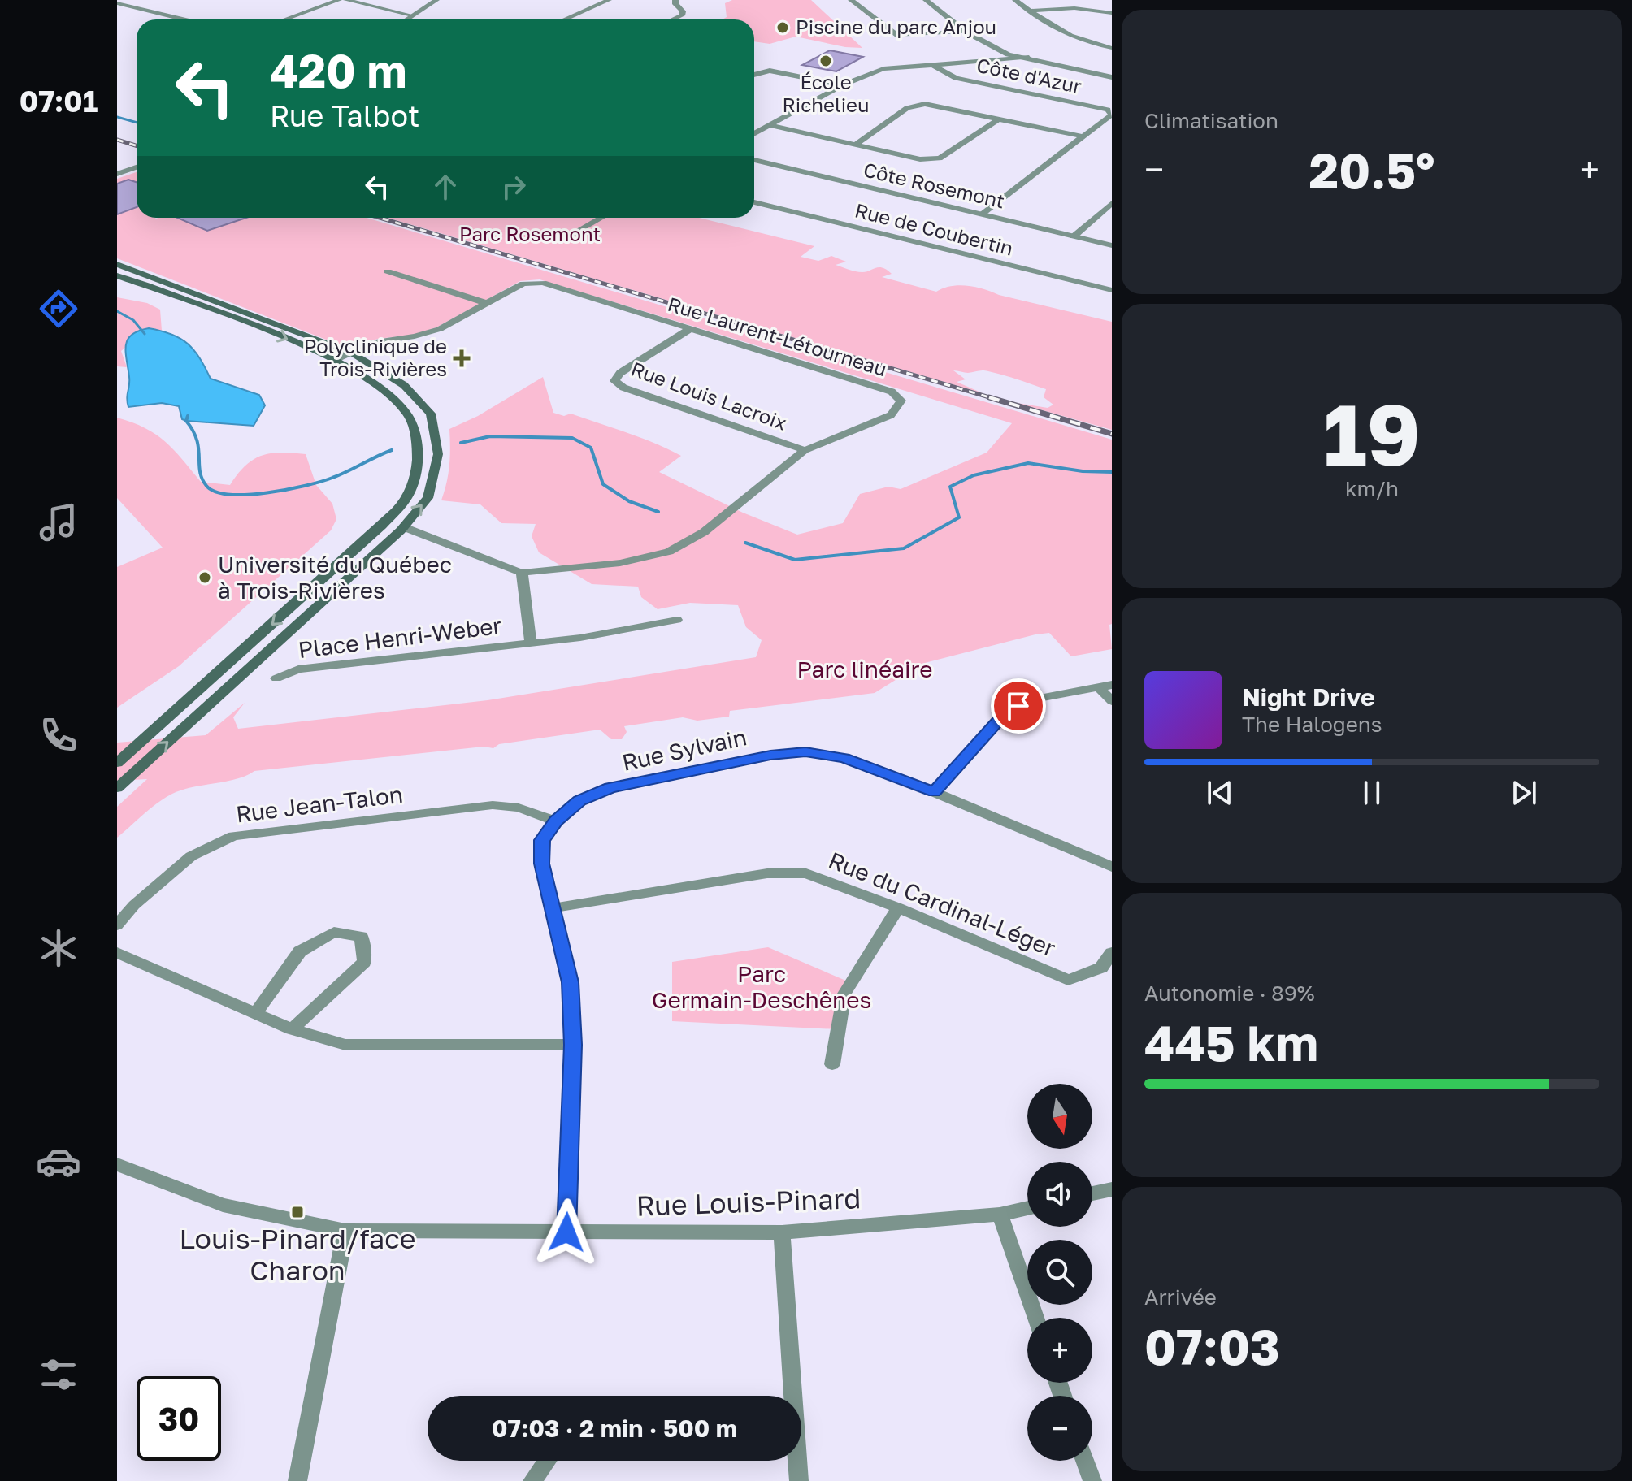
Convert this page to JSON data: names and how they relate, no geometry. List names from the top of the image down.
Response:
{
  "streets": {
    "street": [
      "Côte d'Azur",
      "Côte Rosemont",
      "Rue de Coubertin",
      "Rue Laurent-Létourneau",
      "Rue Louis Lacroix",
      "Place Henri-Weber",
      "Rue Sylvain",
      "Rue Jean-Talon",
      "Rue du Cardinal-Léger",
      "Rue Louis-Pinard"
    ]
  },
  "crossings": [
    ["Côte d'Azur", "Côte Rosemont"],
    ["Rue Laurent-Létourneau", "Rue Louis Lacroix"],
    ["Rue Laurent-Létourneau", "Place Henri-Weber"],
    ["Rue Sylvain", "Rue Jean-Talon"],
    ["Rue Sylvain", "Rue du Cardinal-Léger"],
    ["Rue Sylvain", "Rue Louis-Pinard"]
  ],
  "parks": ["Parc Rosemont", "Parc linéaire", "Parc Germain-Deschênes"],
  "places": {
    "other": ["Piscine du parc Anjou", "École Richelieu", "Université du Québec à Trois-Rivières"],
    "health": ["Polyclinique de Trois-Rivières"],
    "transit": ["Louis-Pinard/face Charon"]
  },
  "north": "bottom",
  "page": {
    "tabs": "07:01",
    "tile": [
      "Climatisation",
      ["19", "km/h"],
      ["Autonomie · 89%", "445 km"],
      ["Arrivée", "07:03"]
    ],
    "turn": ["420 m", "Rue Talbot"],
    "heat": ["−", "20.5°", "+"],
    "song": ["Night Drive", "The Halogens"],
    "map_buttons": ["+", "−"],
    "limit": "30",
    "trip": "07:03 · 2 min · 500 m"
  }
}
